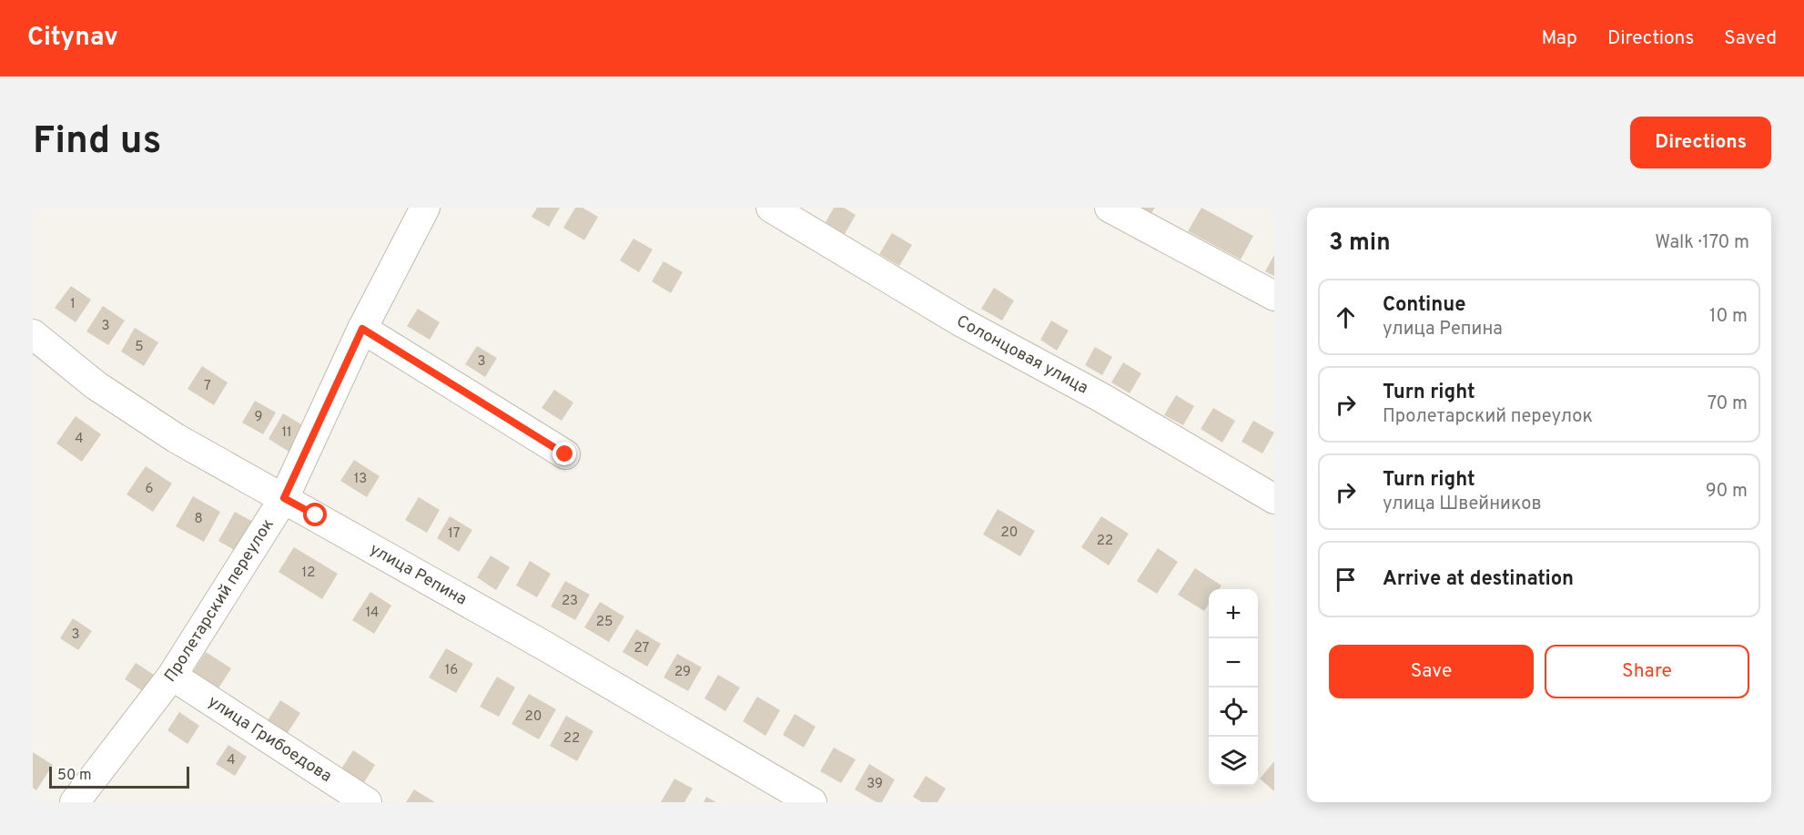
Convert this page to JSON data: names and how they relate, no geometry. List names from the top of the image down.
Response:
{
  "streets": {
    "street": [
      "Солонцовая улица",
      "улица Репина",
      "Пролетарский переулок",
      "улица Грибоедова"
    ]
  },
  "crossings": [
    ["улица Репина", "Пролетарский переулок"],
    ["Пролетарский переулок", "улица Грибоедова"]
  ],
  "house_numbers": [
    "1",
    "3",
    "5",
    "3",
    "7",
    "9",
    "11",
    "4",
    "13",
    "6",
    "8",
    "20",
    "17",
    "22",
    "12",
    "23",
    "14",
    "25",
    "3",
    "27",
    "16",
    "29",
    "20",
    "22",
    "4",
    "39"
  ],
  "scale_bar": "50 m",
  "page": {
    "header": "Citynav",
    "nav": ["Map", "Directions", "Saved"],
    "buttons": [
      "Directions",
      ["Save", "Share"]
    ],
    "title": "Find us",
    "heading": ["3 min", "Walk · 170 m"],
    "list": [
      ["Continue", "улица Репина", "10 m"],
      ["Turn right", "Пролетарский переулок", "70 m"],
      ["Turn right", "улица Швейников", "90 m"],
      "Arrive at destination"
    ],
    "map_buttons": ["+", "−"],
    "scale": "50 m"
  }
}
